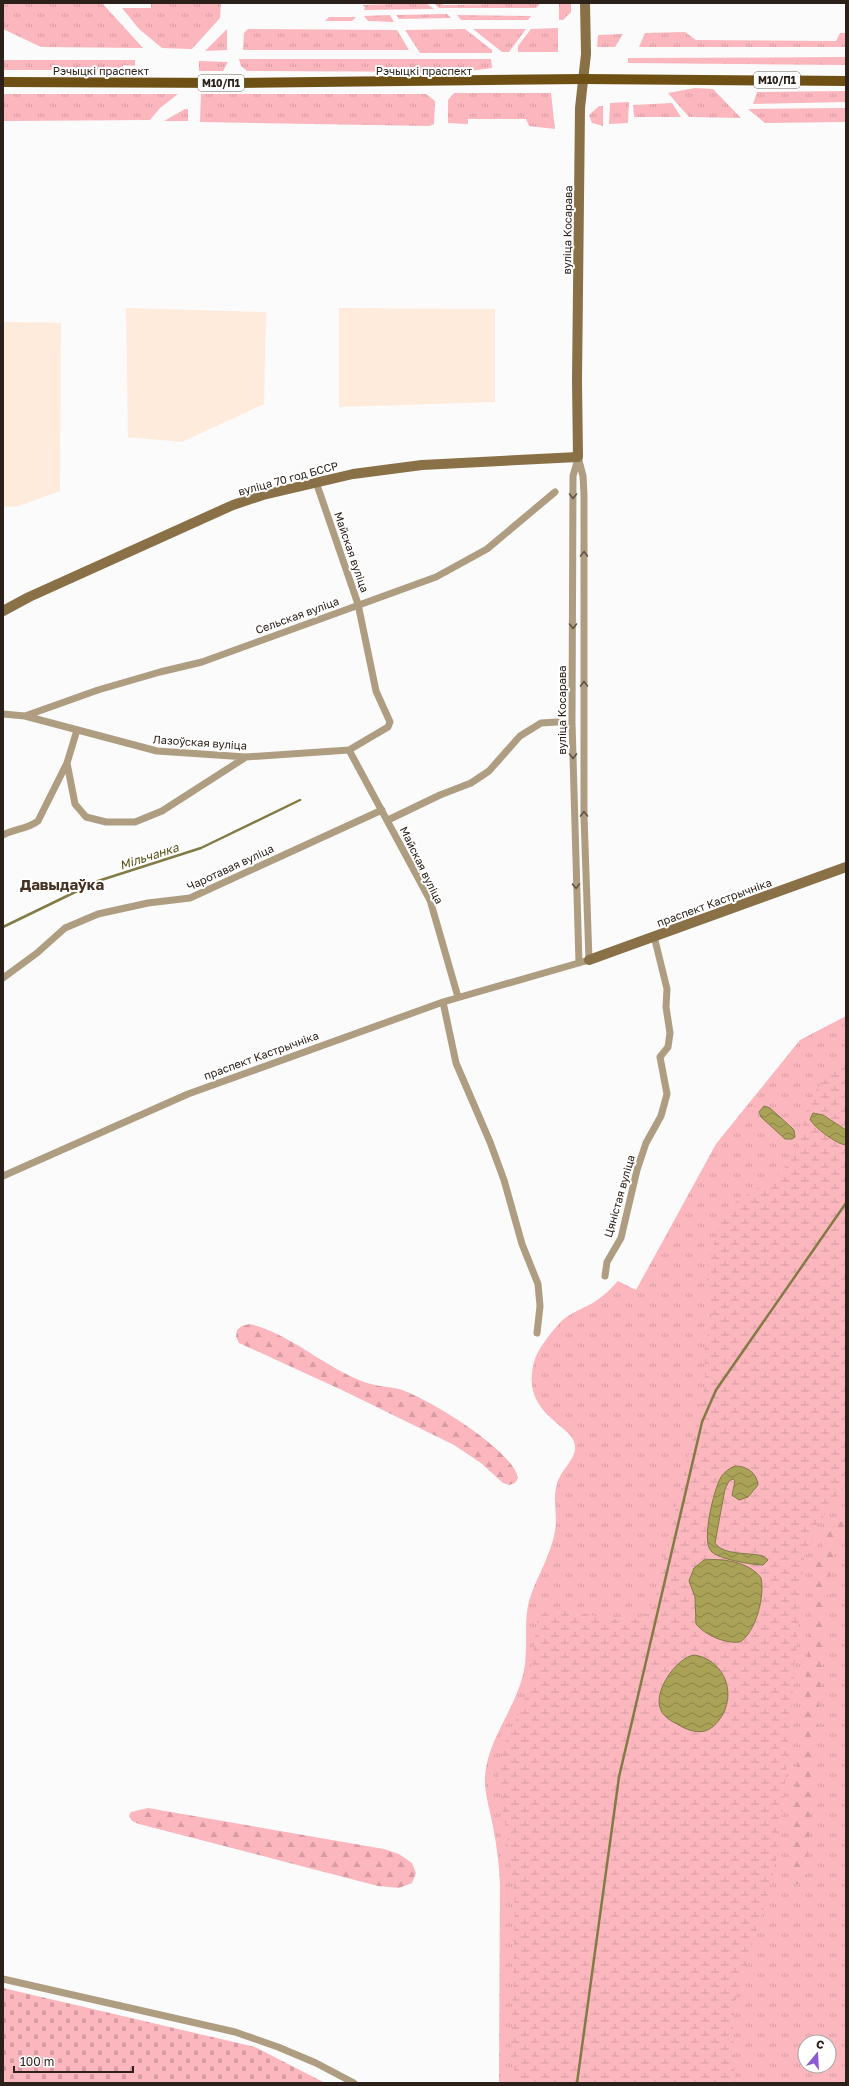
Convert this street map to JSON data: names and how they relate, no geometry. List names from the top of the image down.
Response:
{
  "streets": {
    "main road": ["Рэчыцкі праспект", "М10/П1"],
    "street": [
      "вуліца Косарава",
      "вуліца 70 год БССР",
      "Майская вуліца",
      "Сельская вуліца",
      "Лазоўская вуліца",
      "Чаротавая вуліца",
      "праспект Кастрычніка",
      "Цяністая вуліца"
    ]
  },
  "crossings": [
    ["Рэчыцкі праспект", "вуліца Косарава"],
    ["вуліца Косарава", "вуліца 70 год БССР"],
    ["вуліца Косарава", "праспект Кастрычніка"],
    ["вуліца 70 год БССР", "Майская вуліца"],
    ["Майская вуліца", "Сельская вуліца"],
    ["Майская вуліца", "Лазоўская вуліца"],
    ["Майская вуліца", "Чаротавая вуліца"],
    ["Майская вуліца", "праспект Кастрычніка"],
    ["Сельская вуліца", "Лазоўская вуліца"],
    ["праспект Кастрычніка", "Цяністая вуліца"]
  ],
  "districts": ["Давыдаўка"],
  "water": ["Мільчанка"],
  "scale_bar": "100 m",
  "north": "top"
}
